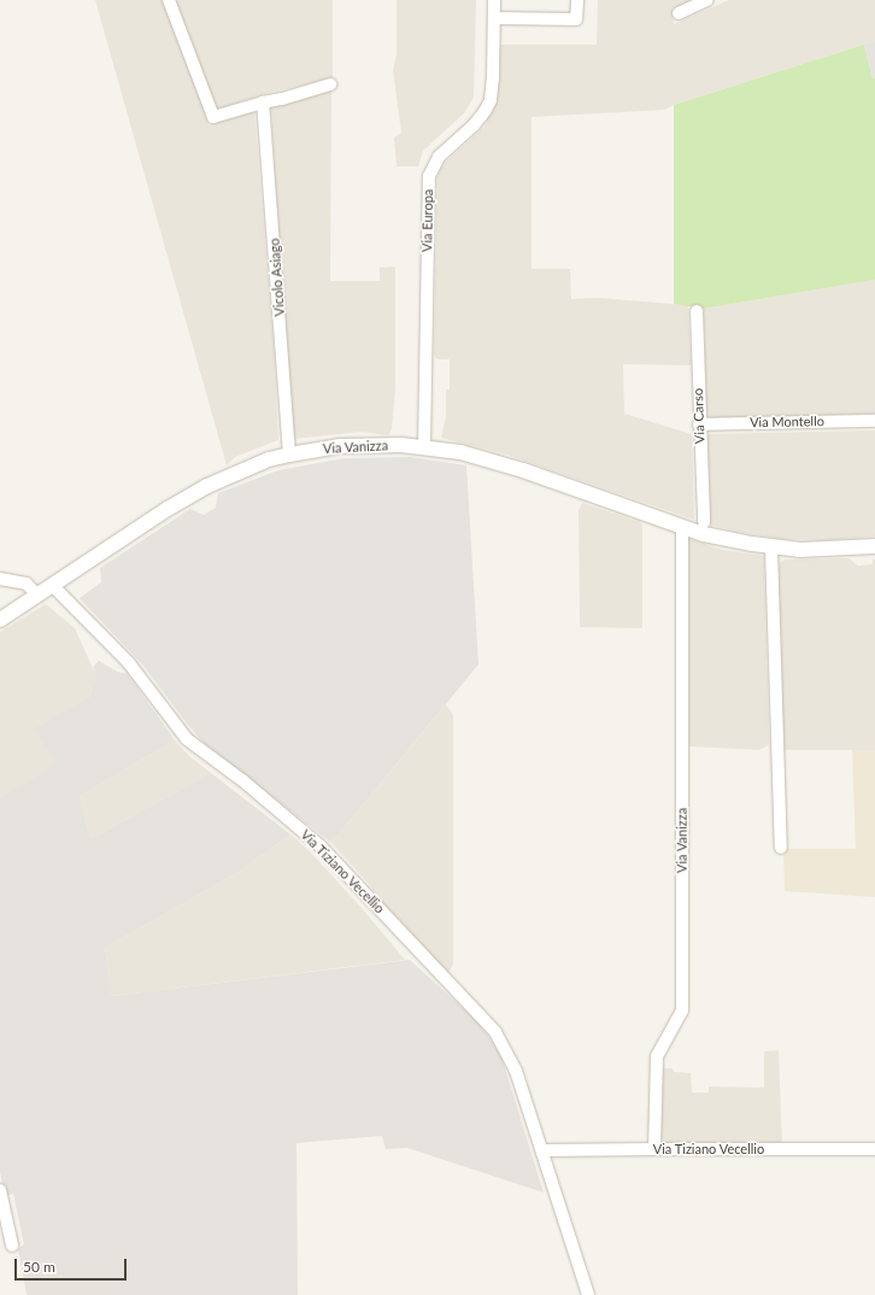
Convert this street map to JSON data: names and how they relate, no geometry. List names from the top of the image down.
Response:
{
  "streets": {
    "street": [
      "Via Europa",
      "Vicolo Asiago",
      "Via Carso",
      "Via Montello",
      "Via Vanizza",
      "Via Tiziano Vecellio"
    ]
  },
  "crossings": [
    ["Via Europa", "Via Vanizza"],
    ["Vicolo Asiago", "Via Vanizza"],
    ["Via Carso", "Via Montello"],
    ["Via Vanizza", "Via Tiziano Vecellio"]
  ],
  "scale_bar": "50 m"
}
